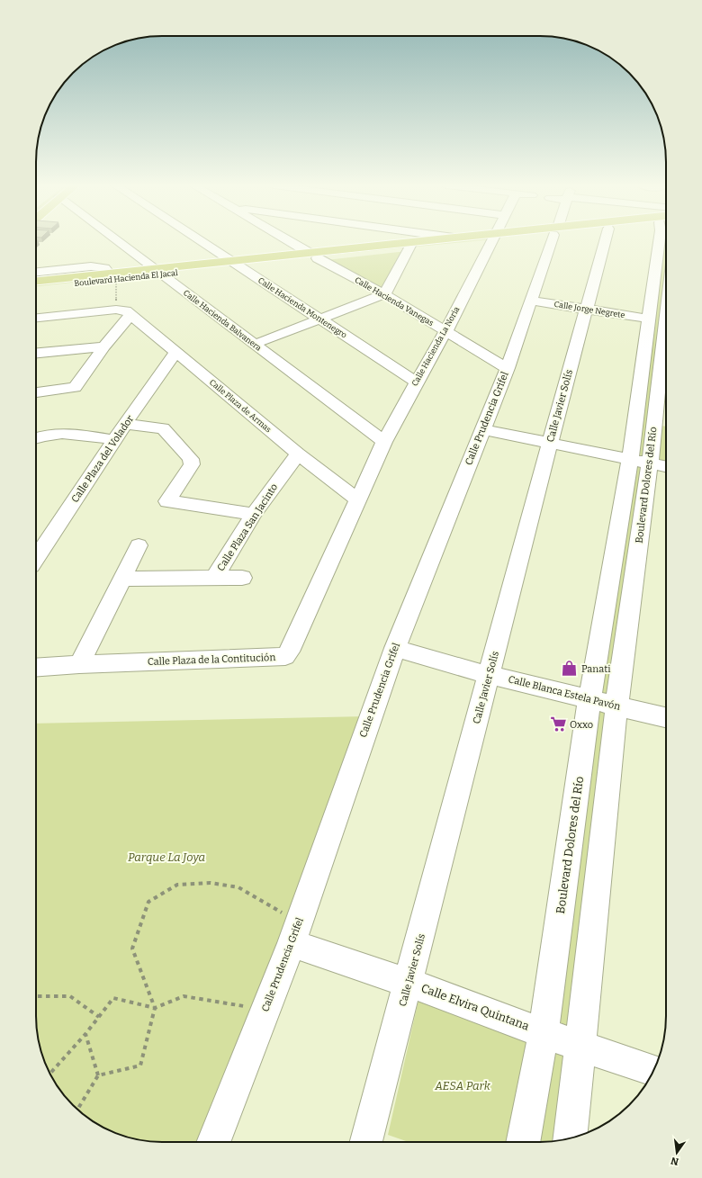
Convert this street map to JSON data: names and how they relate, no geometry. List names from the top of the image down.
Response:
{
  "streets": {
    "main road": ["Boulevard Hacienda El Jacal"],
    "street": [
      "Calle Hacienda Vanegas",
      "Calle Hacienda Montenegro",
      "Calle Jorge Negrete",
      "Calle Hacienda Balvanera",
      "Calle Hacienda La Noria",
      "Calle Plaza de Armas",
      "Calle Javier Solís",
      "Calle Prudencia Grifel",
      "Calle Plaza del Volador",
      "Boulevard Dolores del Río",
      "Calle Plaza San Jacinto",
      "Calle Plaza de la Contitución",
      "Calle Blanca Estela Pavón",
      "Calle Elvira Quintana"
    ]
  },
  "crossings": [
    ["Boulevard Hacienda El Jacal", "Calle Hacienda Vanegas"],
    ["Boulevard Hacienda El Jacal", "Calle Hacienda Montenegro"],
    ["Boulevard Hacienda El Jacal", "Calle Hacienda Balvanera"],
    ["Calle Hacienda Vanegas", "Calle Hacienda La Noria"],
    ["Calle Hacienda Vanegas", "Calle Prudencia Grifel"],
    ["Calle Hacienda Montenegro", "Calle Hacienda La Noria"],
    ["Calle Jorge Negrete", "Calle Javier Solís"],
    ["Calle Jorge Negrete", "Calle Prudencia Grifel"],
    ["Calle Jorge Negrete", "Boulevard Dolores del Río"],
    ["Calle Hacienda Balvanera", "Calle Hacienda La Noria"],
    ["Calle Hacienda La Noria", "Calle Plaza de Armas"],
    ["Calle Hacienda La Noria", "Calle Plaza de la Contitución"],
    ["Calle Plaza de Armas", "Calle Plaza del Volador"],
    ["Calle Plaza de Armas", "Calle Plaza San Jacinto"],
    ["Calle Plaza de Armas", "Calle Plaza de la Contitución"],
    ["Calle Javier Solís", "Calle Blanca Estela Pavón"],
    ["Calle Javier Solís", "Calle Elvira Quintana"],
    ["Calle Prudencia Grifel", "Calle Blanca Estela Pavón"],
    ["Calle Prudencia Grifel", "Calle Elvira Quintana"],
    ["Boulevard Dolores del Río", "Calle Blanca Estela Pavón"],
    ["Boulevard Dolores del Río", "Calle Elvira Quintana"]
  ],
  "parks": ["Parque La Joya", "AESA Park"],
  "places": {
    "shop": ["Panati"],
    "supermarket": ["Oxxo"]
  },
  "north": "bottom"
}
